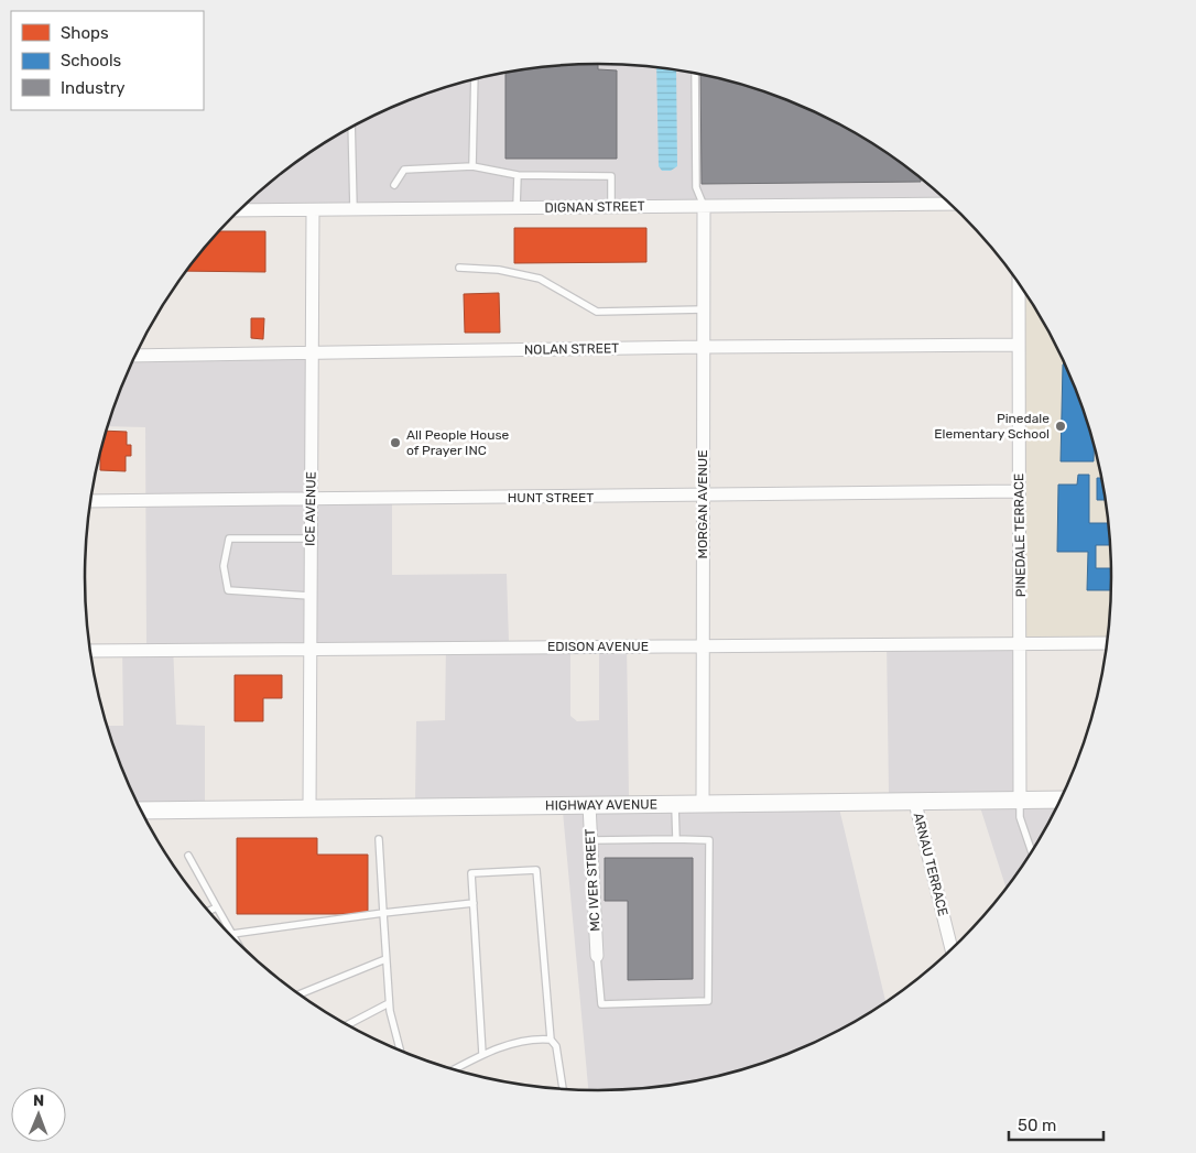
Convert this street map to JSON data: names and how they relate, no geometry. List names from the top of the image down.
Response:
{
  "streets": {
    "street": [
      "DIGNAN STREET",
      "NOLAN STREET",
      "HUNT STREET",
      "MORGAN AVENUE",
      "ICE AVENUE",
      "PINEDALE TERRACE",
      "EDISON AVENUE",
      "HIGHWAY AVENUE",
      "ARNAU TERRACE",
      "MC IVER STREET"
    ]
  },
  "crossings": [
    ["DIGNAN STREET", "MORGAN AVENUE"],
    ["DIGNAN STREET", "ICE AVENUE"],
    ["NOLAN STREET", "MORGAN AVENUE"],
    ["NOLAN STREET", "ICE AVENUE"],
    ["NOLAN STREET", "PINEDALE TERRACE"],
    ["HUNT STREET", "MORGAN AVENUE"],
    ["HUNT STREET", "ICE AVENUE"],
    ["HUNT STREET", "PINEDALE TERRACE"],
    ["MORGAN AVENUE", "EDISON AVENUE"],
    ["MORGAN AVENUE", "HIGHWAY AVENUE"],
    ["ICE AVENUE", "EDISON AVENUE"],
    ["ICE AVENUE", "HIGHWAY AVENUE"],
    ["PINEDALE TERRACE", "EDISON AVENUE"],
    ["PINEDALE TERRACE", "HIGHWAY AVENUE"],
    ["HIGHWAY AVENUE", "ARNAU TERRACE"],
    ["HIGHWAY AVENUE", "MC IVER STREET"]
  ],
  "places": ["Pinedale Elementary School", "All People House of Prayer INC"],
  "legend": ["Shops", "Schools", "Industry"],
  "scale_bar": "50 m",
  "north": "top"
}
